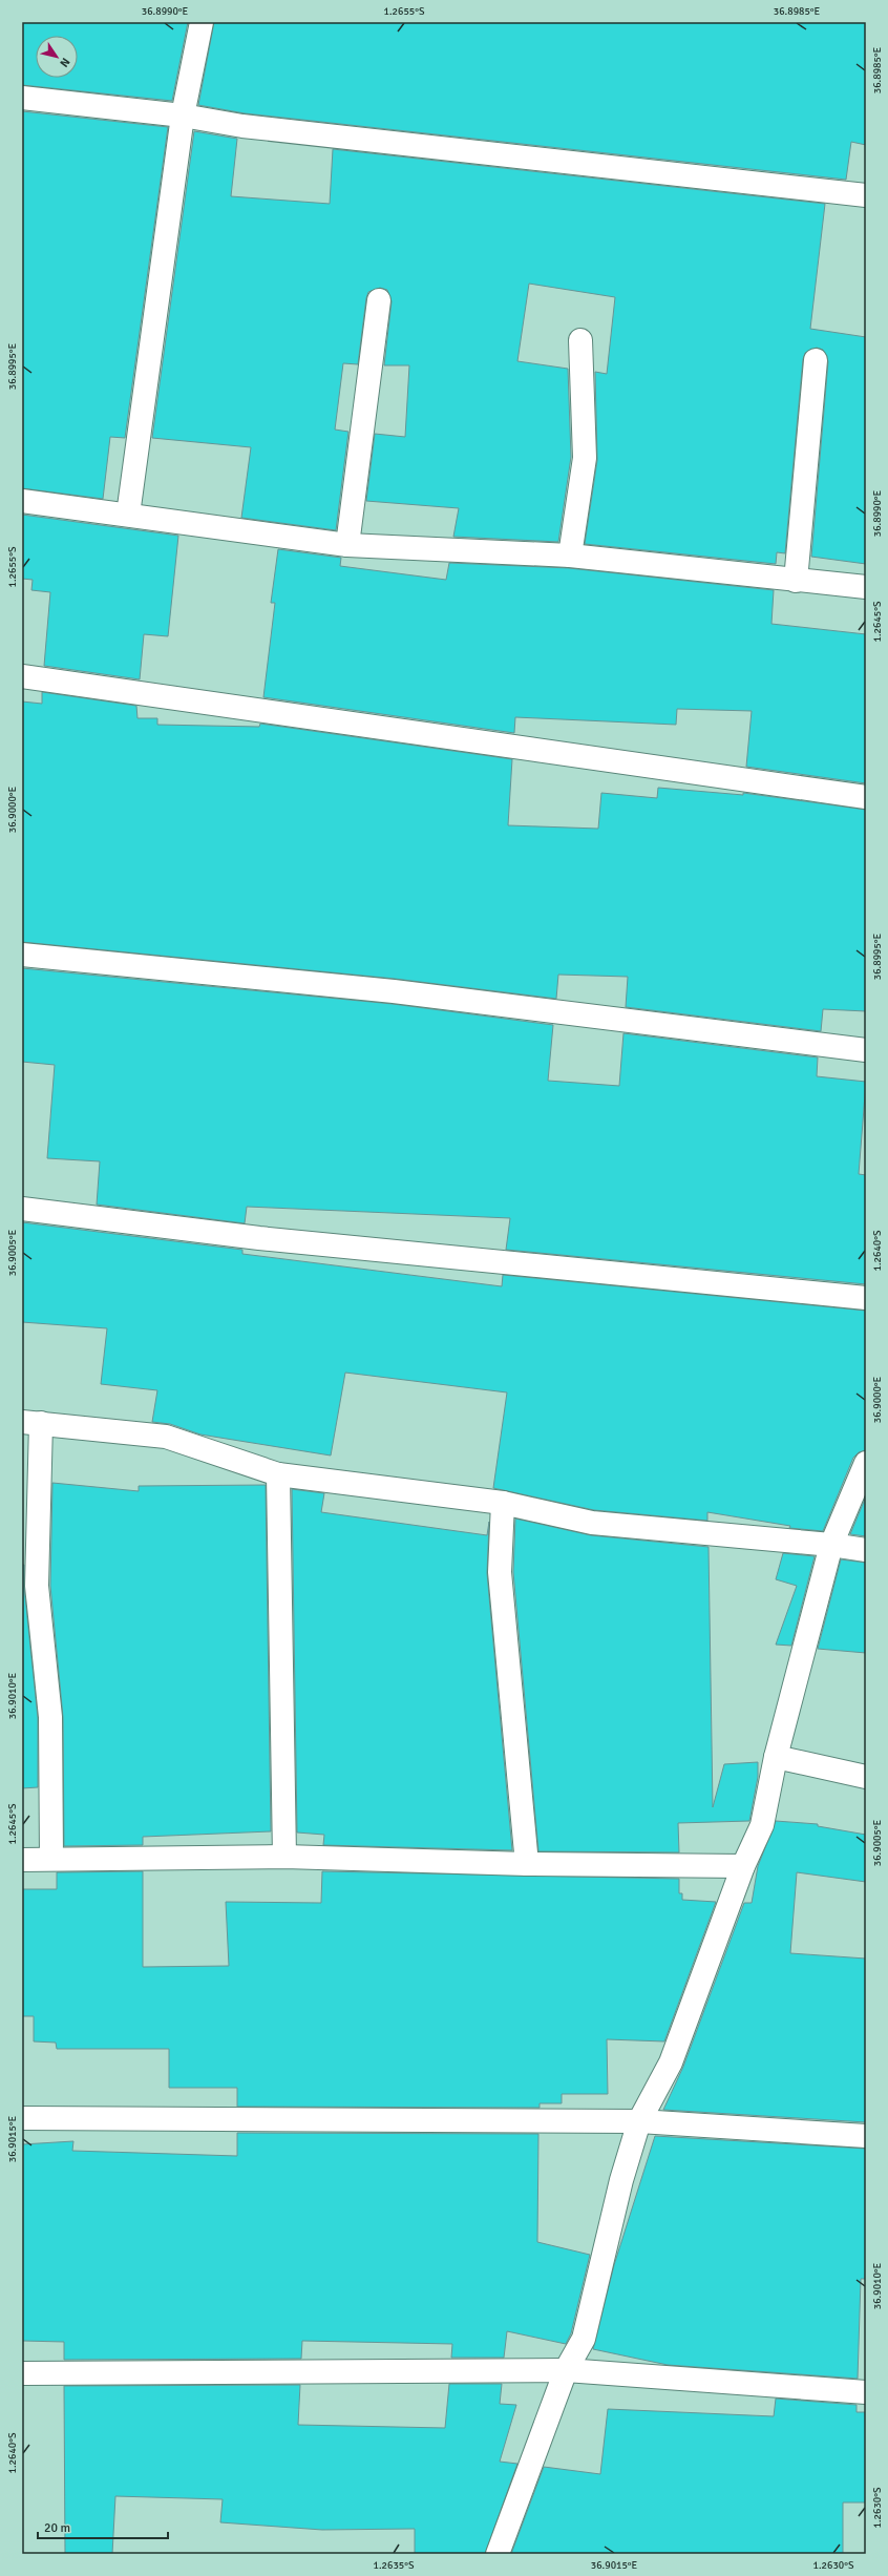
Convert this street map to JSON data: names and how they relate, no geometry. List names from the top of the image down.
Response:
{
  "scale_bar": "20 m",
  "north": "bottom right",
  "coordinates": [
    "36.8990°E",
    "1.2655°S",
    "36.8985°E",
    "36.8995°E",
    "1.2645°S",
    "36.9000°E",
    "1.2640°S",
    "36.9005°E",
    "36.9010°E",
    "36.9015°E",
    "1.2630°S",
    "1.2635°S"
  ]
}
